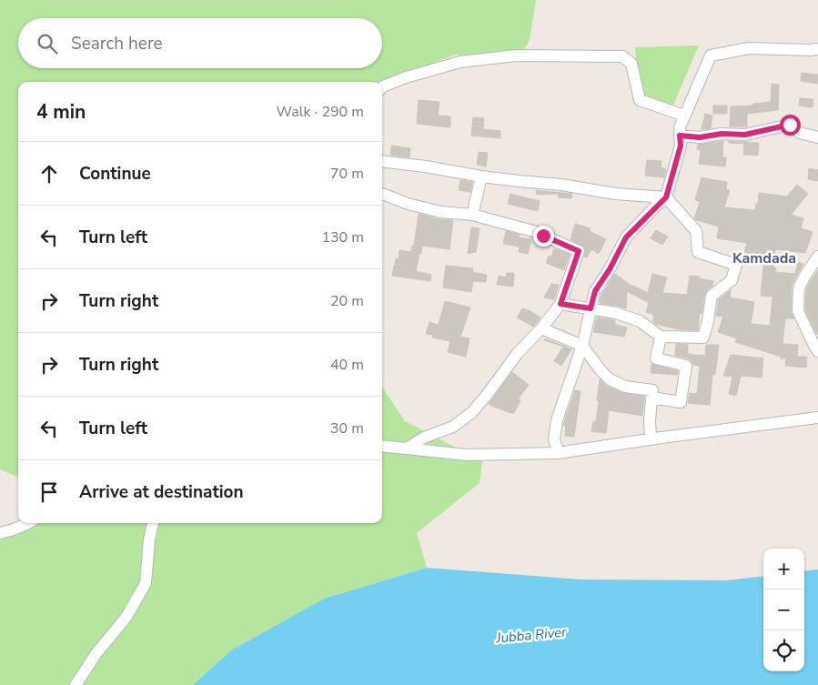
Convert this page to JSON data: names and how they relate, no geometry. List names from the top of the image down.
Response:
{
  "districts": ["Kamdada"],
  "water": ["Jubba River"],
  "page": {
    "search": "Search here",
    "heading": ["4 min", "Walk · 290 m"],
    "list": [
      ["Continue", "70 m"],
      ["Turn left", "130 m"],
      ["Turn right", "20 m"],
      ["Turn right", "40 m"],
      ["Turn left", "30 m"],
      "Arrive at destination"
    ],
    "map_buttons": ["+", "−"]
  }
}
